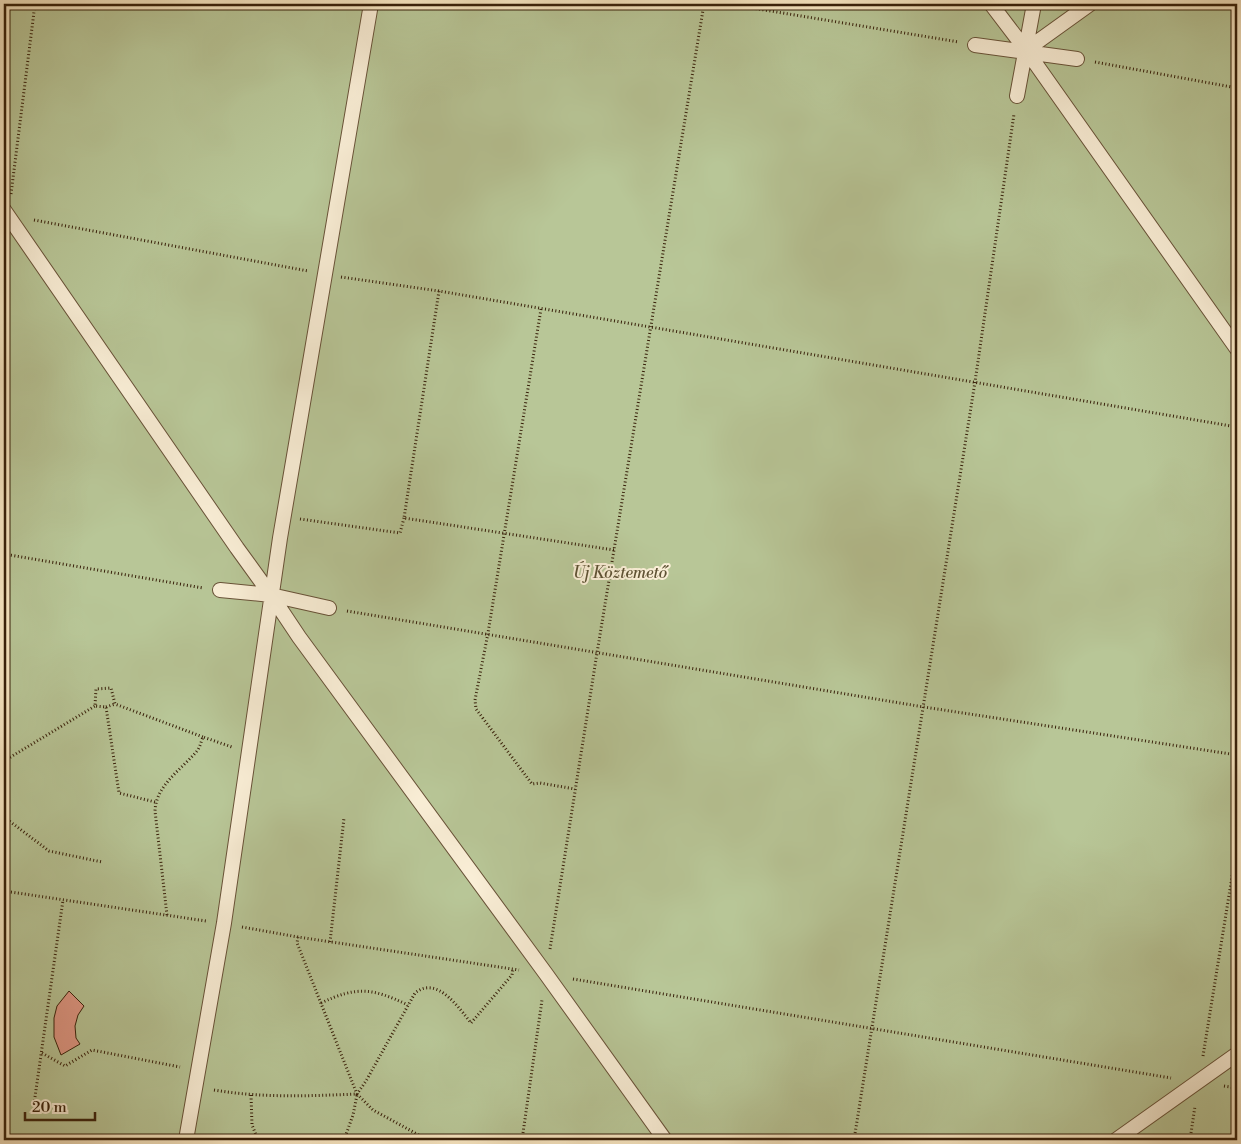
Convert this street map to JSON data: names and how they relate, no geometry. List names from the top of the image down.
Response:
{
  "parks": ["Új Köztemető"],
  "scale_bar": "20 m"
}
